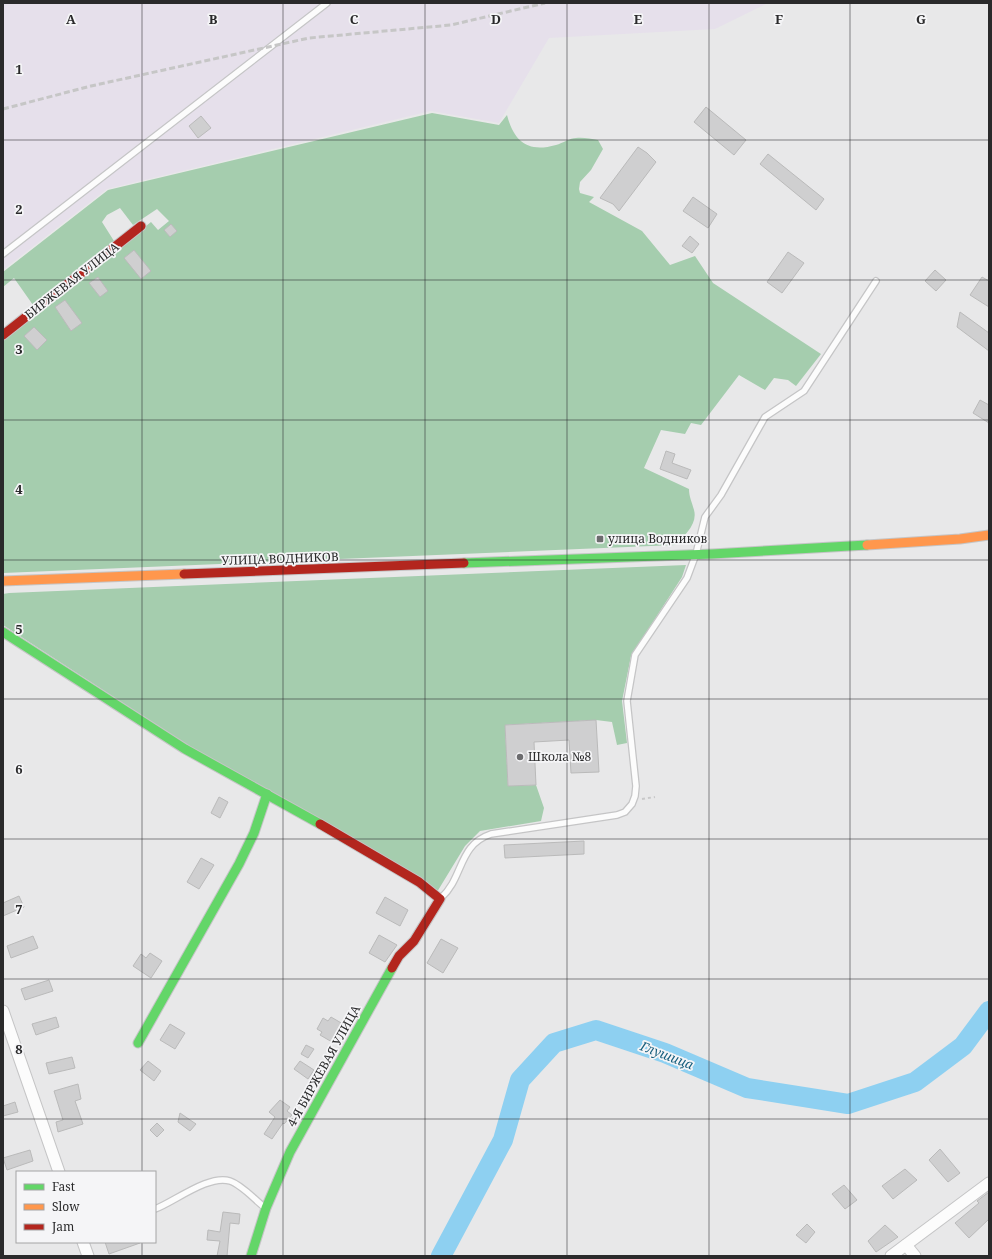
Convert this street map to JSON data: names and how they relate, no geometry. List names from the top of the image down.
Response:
{
  "streets": {
    "street": ["БИРЖЕВАЯ УЛИЦА", "УЛИЦА ВОДНИКОВ", "4-Я БИРЖЕВАЯ УЛИЦА"]
  },
  "water": ["Глушица"],
  "places": {
    "transit": ["улица Водников"],
    "other": ["Школа №8"]
  },
  "legend": ["Fast", "Slow", "Jam"],
  "grid": {
    "columns": [
      "A",
      "B",
      "C",
      "D",
      "E",
      "F",
      "G"
    ],
    "rows": [
      "1",
      "2",
      "3",
      "4",
      "5",
      "6",
      "7",
      "8"
    ]
  }
}
